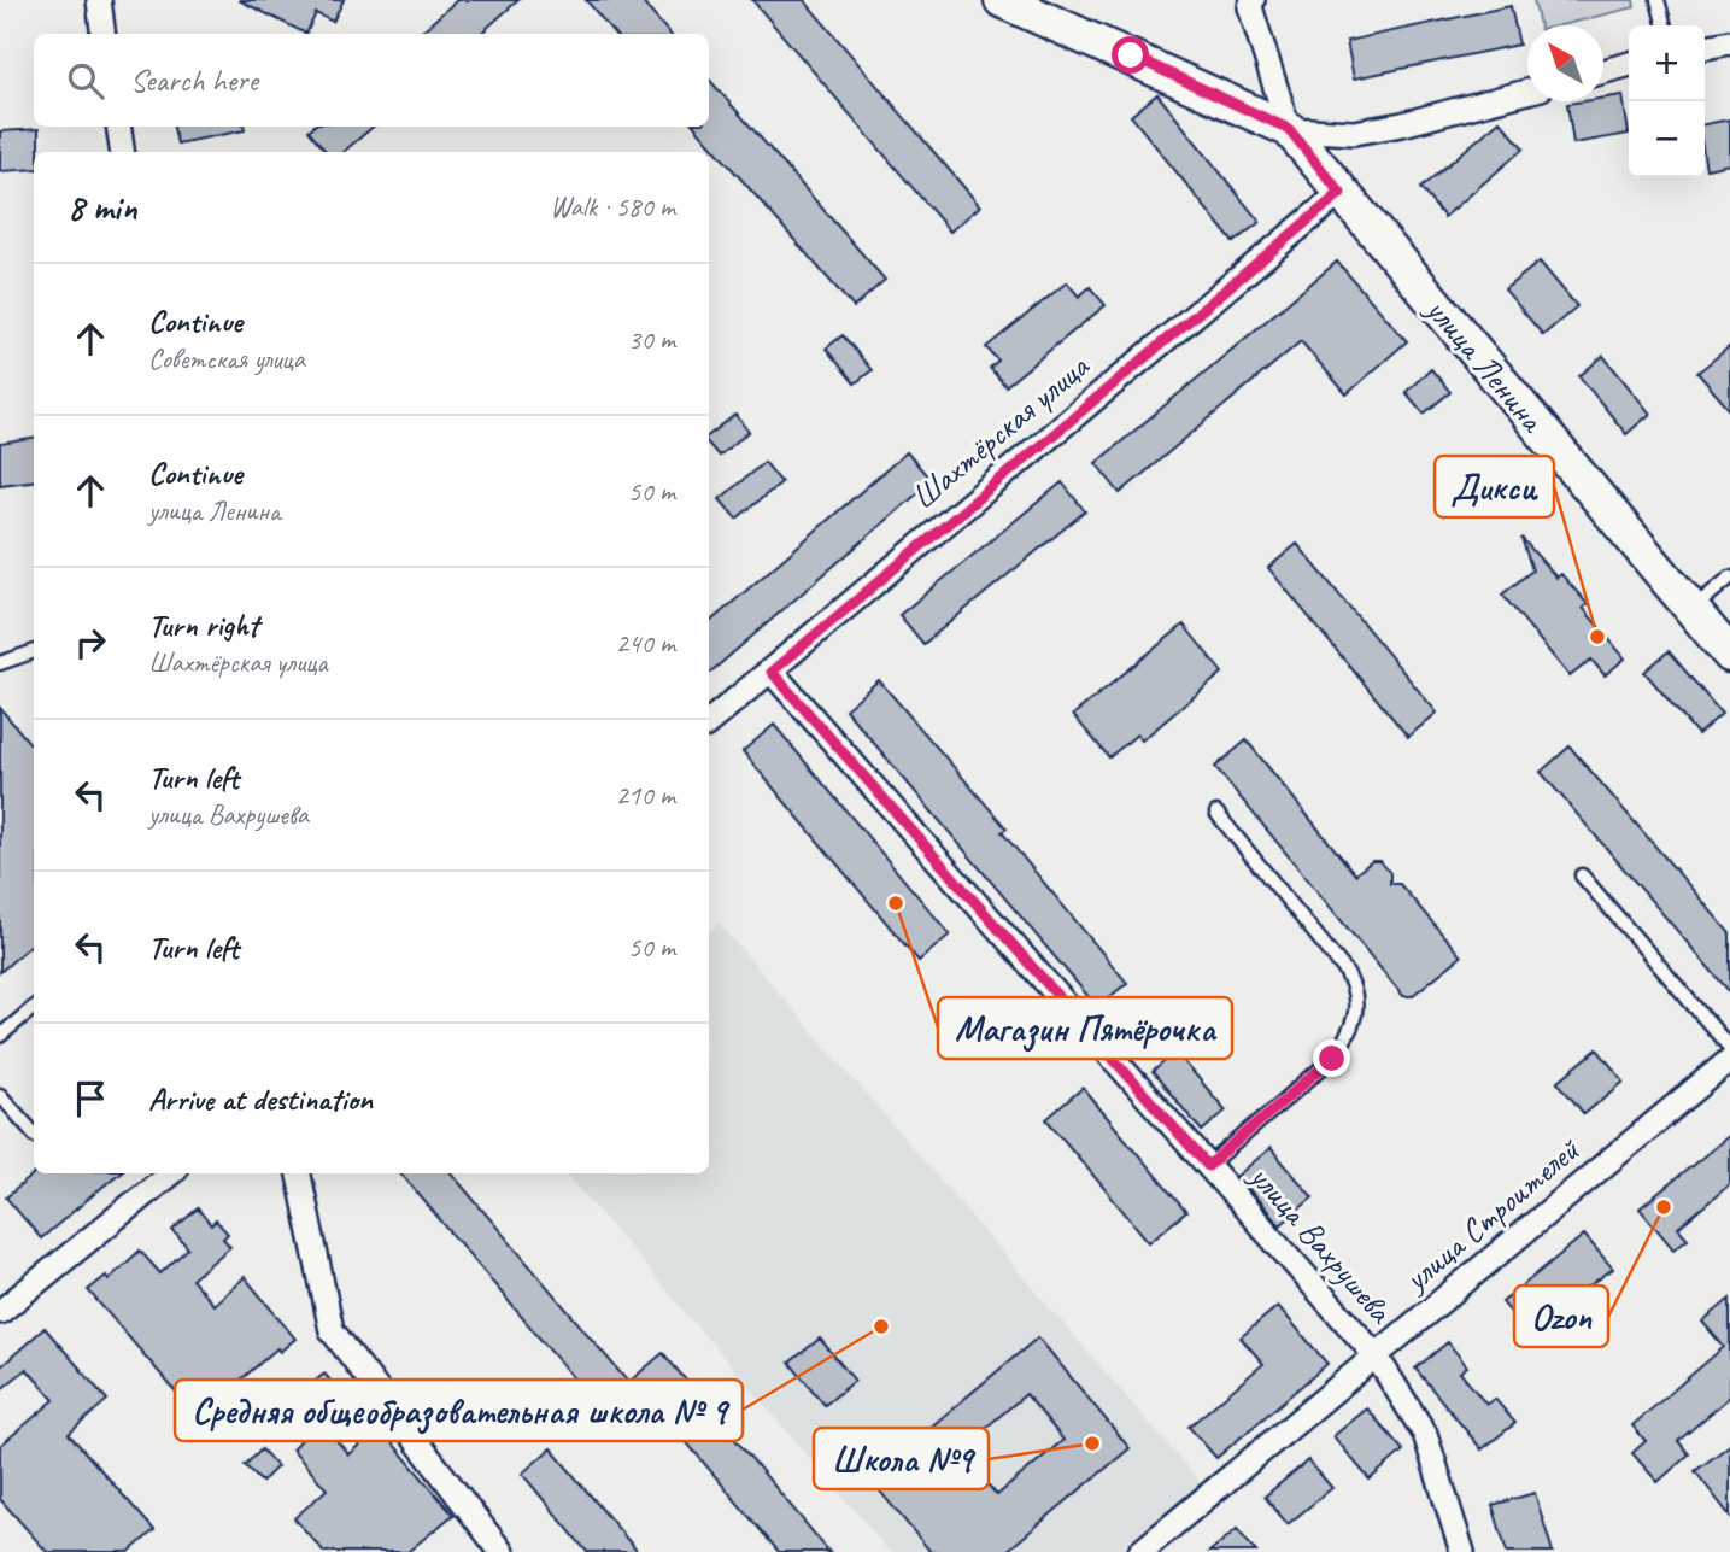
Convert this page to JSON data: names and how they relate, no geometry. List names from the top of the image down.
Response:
{
  "streets": {
    "main road": ["улица Ленина"],
    "street": ["Шахтёрская улица", "улица Строителей", "улица Вахрушева"]
  },
  "crossings": [
    ["улица Ленина", "Шахтёрская улица"],
    ["Шахтёрская улица", "улица Вахрушева"],
    ["улица Строителей", "улица Вахрушева"]
  ],
  "places": [
    "Дикси",
    "Магазин Пятёрочка",
    "Ozon",
    "Средняя общеобразовательная школа № 9",
    "Школа №9"
  ],
  "north": "top left",
  "page": {
    "map_buttons": ["+", "−"],
    "search": "Search here",
    "heading": ["8 min", "Walk · 580 m"],
    "list": [
      ["Continue", "Советская улица", "30 m"],
      ["Continue", "улица Ленина", "50 m"],
      ["Turn right", "Шахтёрская улица", "240 m"],
      ["Turn left", "улица Вахрушева", "210 m"],
      ["Turn left", "50 m"],
      "Arrive at destination"
    ]
  }
}
